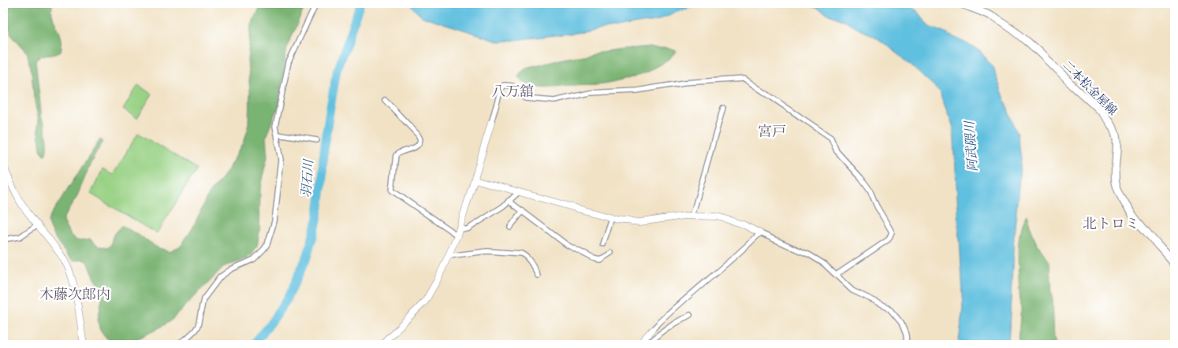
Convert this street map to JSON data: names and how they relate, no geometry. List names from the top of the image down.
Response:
{
  "streets": {
    "main road": ["二本松金屋線"]
  },
  "districts": [
    "八万舘",
    "宮戸",
    "北トロミ",
    "木藤次郎内"
  ],
  "water": ["阿武隈川", "羽石川"]
}
